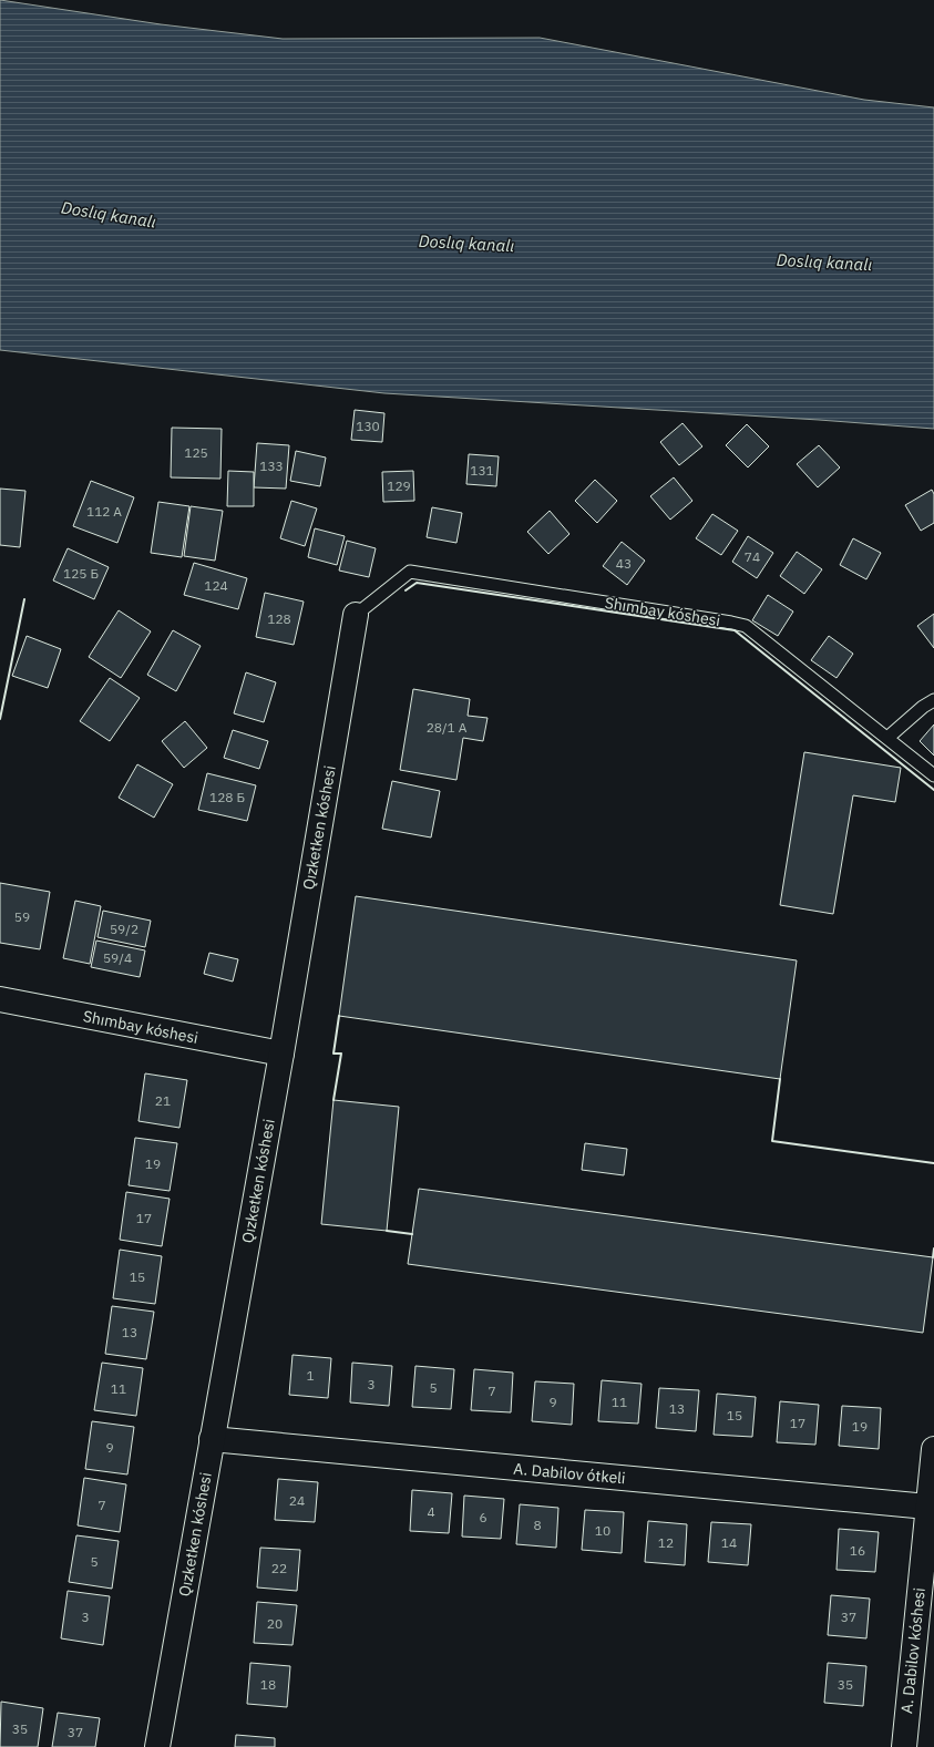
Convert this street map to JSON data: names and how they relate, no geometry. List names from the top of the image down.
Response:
{
  "streets": {
    "street": [
      "Shımbay kóshesi",
      "Qızketken kóshesi",
      "A. Dabilov ótkeli",
      "A. Dabilov kóshesi"
    ]
  },
  "crossings": [
    ["Shımbay kóshesi", "Qızketken kóshesi"],
    ["Qızketken kóshesi", "A. Dabilov ótkeli"],
    ["A. Dabilov ótkeli", "A. Dabilov kóshesi"]
  ],
  "water": ["Doslıq kanalı"],
  "house_numbers": [
    "130",
    "125",
    "133",
    "131",
    "129",
    "112 А",
    "74",
    "43",
    "125 Б",
    "124",
    "128",
    "28/1 А",
    "128 Б",
    "59",
    "59/2",
    "59/4",
    "21",
    "19",
    "17",
    "15",
    "13",
    "1",
    "3",
    "5",
    "11",
    "7",
    "9",
    "11",
    "13",
    "15",
    "17",
    "19",
    "9",
    "24",
    "7",
    "4",
    "6",
    "8",
    "10",
    "12",
    "14",
    "16",
    "5",
    "22",
    "3",
    "37",
    "20",
    "18",
    "35",
    "35",
    "37"
  ]
}
